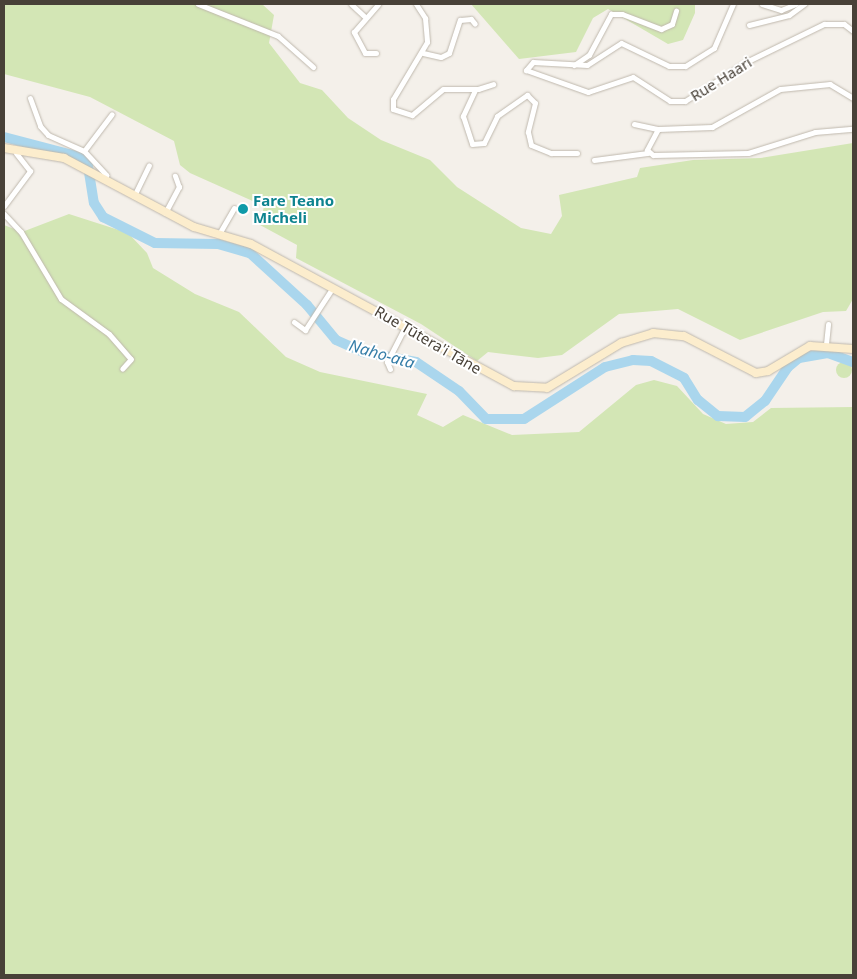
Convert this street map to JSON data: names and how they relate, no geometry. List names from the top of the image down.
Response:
{
  "streets": {
    "street": ["Rue Haari", "Rue Tūtera'i Tāne"]
  },
  "water": ["Naho-ata"],
  "places": ["Fare Teano Micheli"]
}
